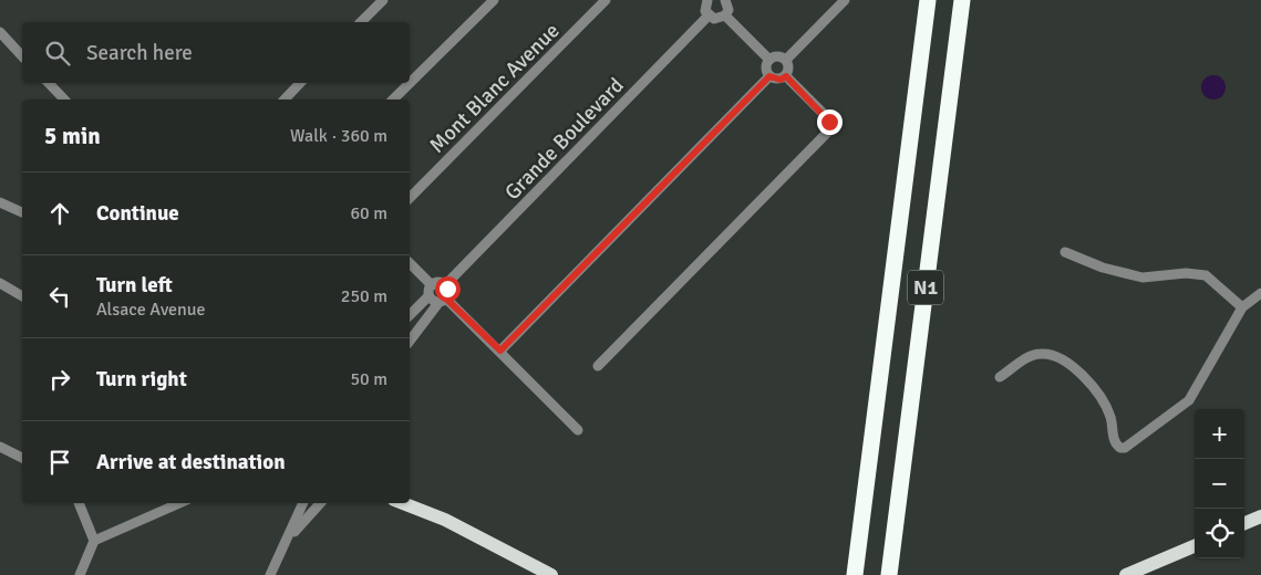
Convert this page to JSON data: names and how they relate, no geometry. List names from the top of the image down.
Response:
{
  "streets": {
    "highway": ["N1"],
    "street": ["Mont Blanc Avenue", "Grande Boulevard"]
  },
  "page": {
    "search": "Search here",
    "heading": ["5 min", "Walk · 360 m"],
    "list": [
      ["Continue", "60 m"],
      ["Turn left", "Alsace Avenue", "250 m"],
      ["Turn right", "50 m"],
      "Arrive at destination"
    ],
    "map_buttons": ["+", "−"]
  }
}
